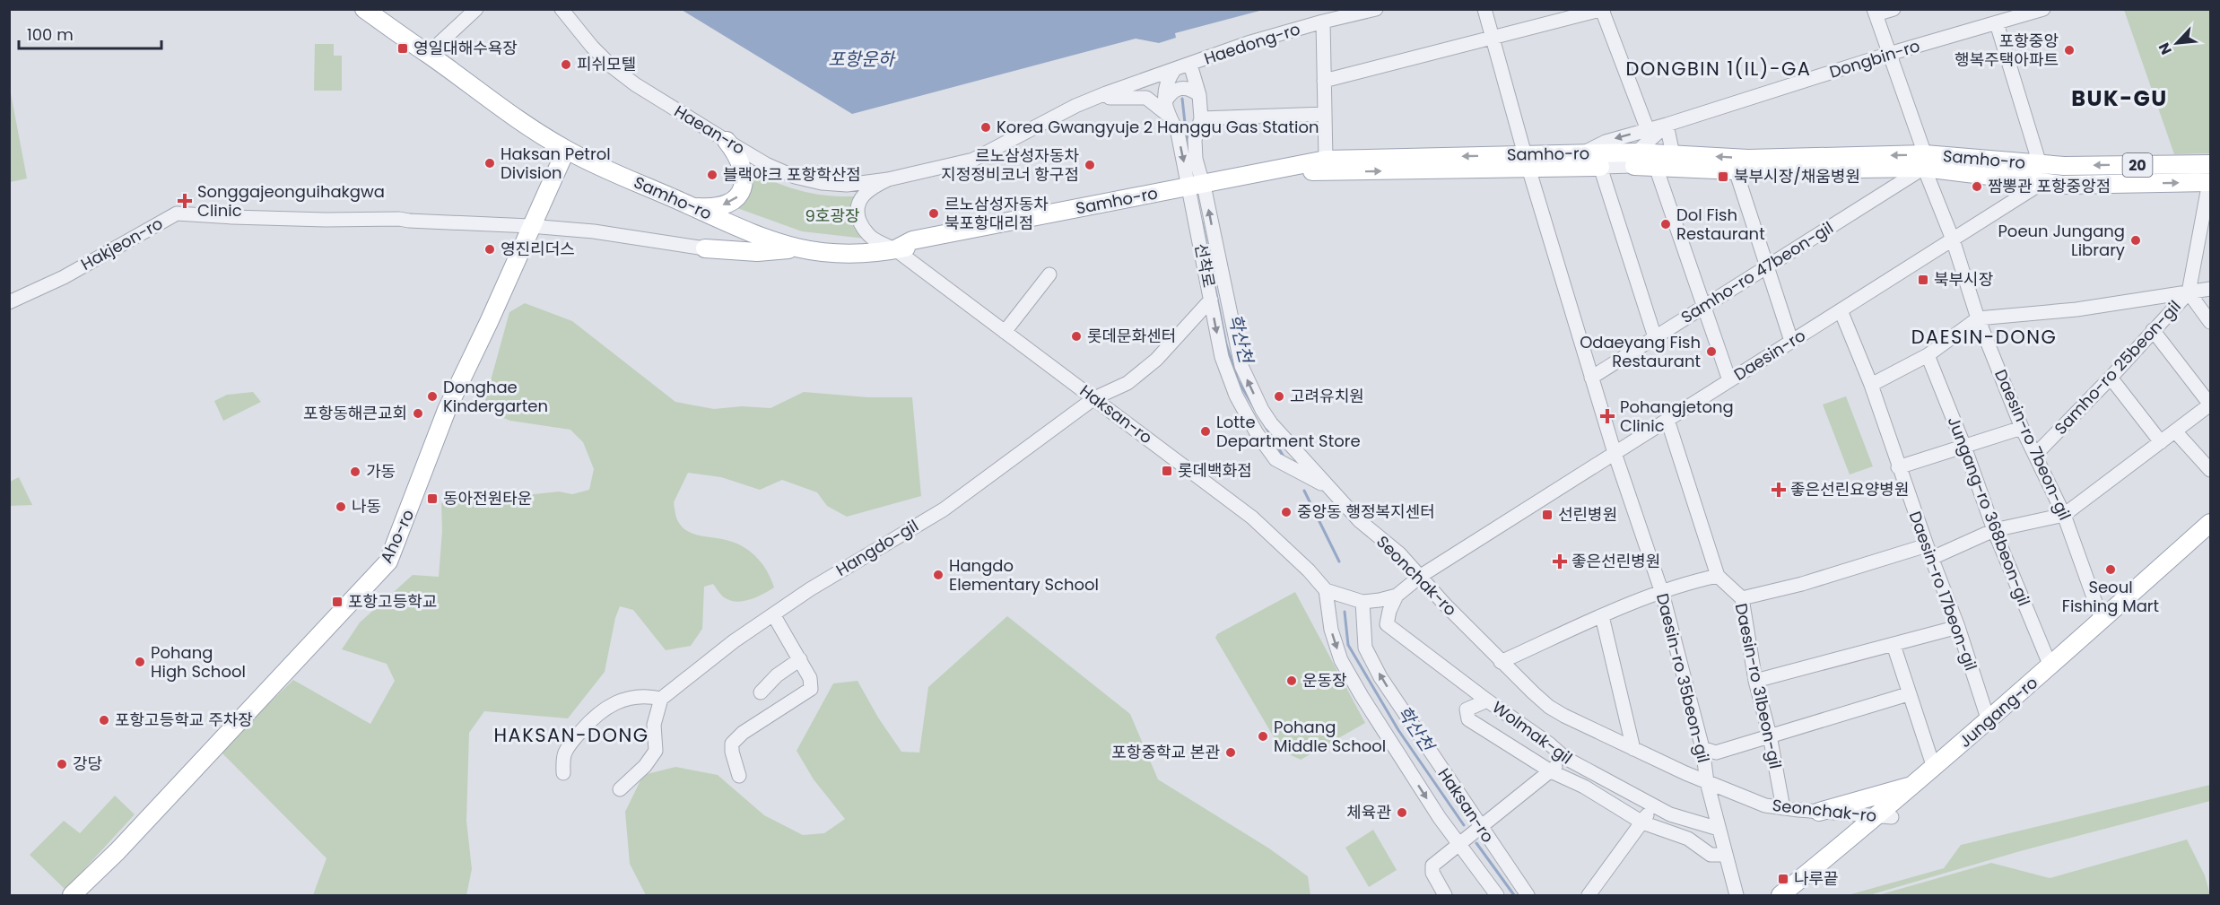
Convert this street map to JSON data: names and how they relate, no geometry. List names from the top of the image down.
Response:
{
  "streets": {
    "main road": [
      "Samho-ro",
      "20",
      "Aho-ro",
      "Jungang-ro"
    ],
    "street": [
      "Haedong-ro",
      "Dongbin-ro",
      "Haean-ro",
      "Hakjeon-ro",
      "선착로",
      "Samho-ro 47beon-gil",
      "Daesin-ro",
      "Samho-ro 25beon-gil",
      "Haksan-ro",
      "Daesin-ro 7beon-gil",
      "Jungang-ro 368beon-gil",
      "Hangdo-gil",
      "Seonchak-ro",
      "Daesin-ro 17beon-gil",
      "Daesin-ro 35beon-gil",
      "Daesin-ro 31beon-gil",
      "Wolmak-gil"
    ]
  },
  "crossings": [
    ["Haedong-ro", "Haean-ro"],
    ["Haedong-ro", "Haksan-ro"],
    ["Haedong-ro", "Seonchak-ro"],
    ["Dongbin-ro", "Samho-ro"],
    ["Dongbin-ro", "Daesin-ro 7beon-gil"],
    ["Haean-ro", "Haksan-ro"],
    ["Samho-ro", "선착로"],
    ["Samho-ro", "Samho-ro 47beon-gil"],
    ["Samho-ro", "Daesin-ro"],
    ["Samho-ro", "Samho-ro 25beon-gil"],
    ["Samho-ro", "Haksan-ro"],
    ["Samho-ro", "Daesin-ro 7beon-gil"],
    ["Samho-ro", "Aho-ro"],
    ["Samho-ro", "Seonchak-ro"],
    ["Samho-ro", "Daesin-ro 35beon-gil"],
    ["Hakjeon-ro", "Aho-ro"],
    ["선착로", "Hangdo-gil"],
    ["선착로", "Seonchak-ro"],
    ["Samho-ro 47beon-gil", "Daesin-ro 7beon-gil"],
    ["Samho-ro 47beon-gil", "Daesin-ro 35beon-gil"],
    ["Daesin-ro", "Haksan-ro"],
    ["Daesin-ro", "Daesin-ro 7beon-gil"],
    ["Daesin-ro", "Seonchak-ro"],
    ["Daesin-ro", "Daesin-ro 17beon-gil"],
    ["Daesin-ro", "Daesin-ro 35beon-gil"],
    ["Daesin-ro", "Daesin-ro 31beon-gil"],
    ["Daesin-ro", "Wolmak-gil"],
    ["Samho-ro 25beon-gil", "Daesin-ro 7beon-gil"],
    ["Haksan-ro", "Hangdo-gil"],
    ["Daesin-ro 7beon-gil", "Jungang-ro"],
    ["Jungang-ro 368beon-gil", "Jungang-ro"],
    ["Seonchak-ro", "Daesin-ro 35beon-gil"],
    ["Seonchak-ro", "Daesin-ro 31beon-gil"],
    ["Seonchak-ro", "Jungang-ro"],
    ["Daesin-ro 17beon-gil", "Jungang-ro"],
    ["Daesin-ro 35beon-gil", "Wolmak-gil"]
  ],
  "one_way": ["선착로"],
  "districts": [
    "DONGBIN 1(IL)-GA",
    "BUK-GU",
    "DAESIN-DONG",
    "HAKSAN-DONG"
  ],
  "water": ["포항운하", "학산천"],
  "parks": ["9호광장"],
  "places": {
    "transit": [
      "영일대해수욕장",
      "북부시장/채움병원",
      "북부시장",
      "롯데백화점",
      "동아전원타운",
      "선린병원",
      "포항고등학교",
      "나루끝"
    ],
    "other": [
      "포항중앙 행복주택아파트",
      "피쉬모텔",
      "Korea Gwangyuje 2 Hanggu Gas Station",
      "Haksan Petrol Division",
      "르노삼성자동차 지정정비코너 항구점",
      "블랙야크 포항학산점",
      "짬뽕관 포항중앙점",
      "르노삼성자동차 북포항대리점",
      "Dol Fish Restaurant",
      "Poeun Jungang Library",
      "영진리더스",
      "롯데문화센터",
      "Odaeyang Fish Restaurant",
      "Donghae Kindergarten",
      "고려유치원",
      "포항동해큰교회",
      "Lotte Department Store",
      "가동",
      "나동",
      "중앙동 행정복지센터",
      "Seoul Fishing Mart",
      "Hangdo Elementary School",
      "Pohang High School",
      "운동장",
      "포항고등학교 주차장",
      "Pohang Middle School",
      "포항중학교 본관",
      "강당",
      "체육관"
    ],
    "health": [
      "Songgajeonguihakgwa Clinic",
      "Pohangjetong Clinic",
      "좋은선린요양병원",
      "좋은선린병원"
    ]
  },
  "scale_bar": "100 m",
  "north": "bottom left"
}
